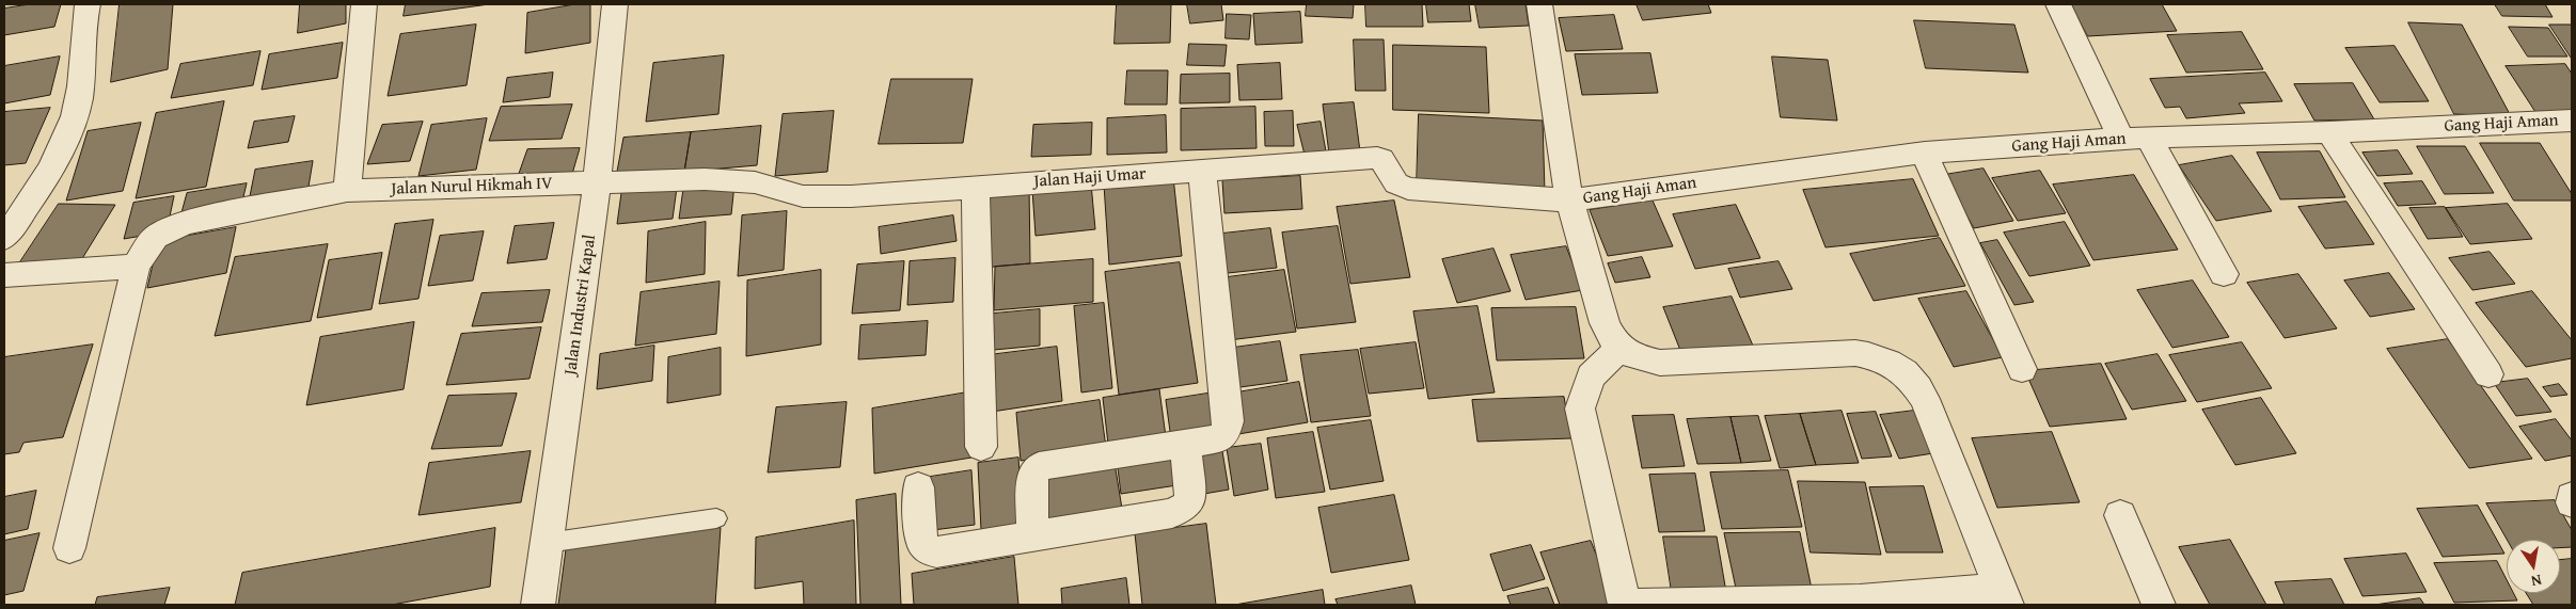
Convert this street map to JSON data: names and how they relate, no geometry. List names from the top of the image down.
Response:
{
  "streets": {
    "street": [
      "Gang Haji Aman",
      "Jalan Haji Umar",
      "Jalan Nurul Hikmah IV",
      "Jalan Industri Kapal"
    ]
  },
  "crossings": [
    ["Gang Haji Aman", "Jalan Haji Umar"],
    ["Jalan Haji Umar", "Jalan Nurul Hikmah IV"],
    ["Jalan Haji Umar", "Jalan Industri Kapal"],
    ["Jalan Nurul Hikmah IV", "Jalan Industri Kapal"]
  ],
  "north": "bottom"
}
